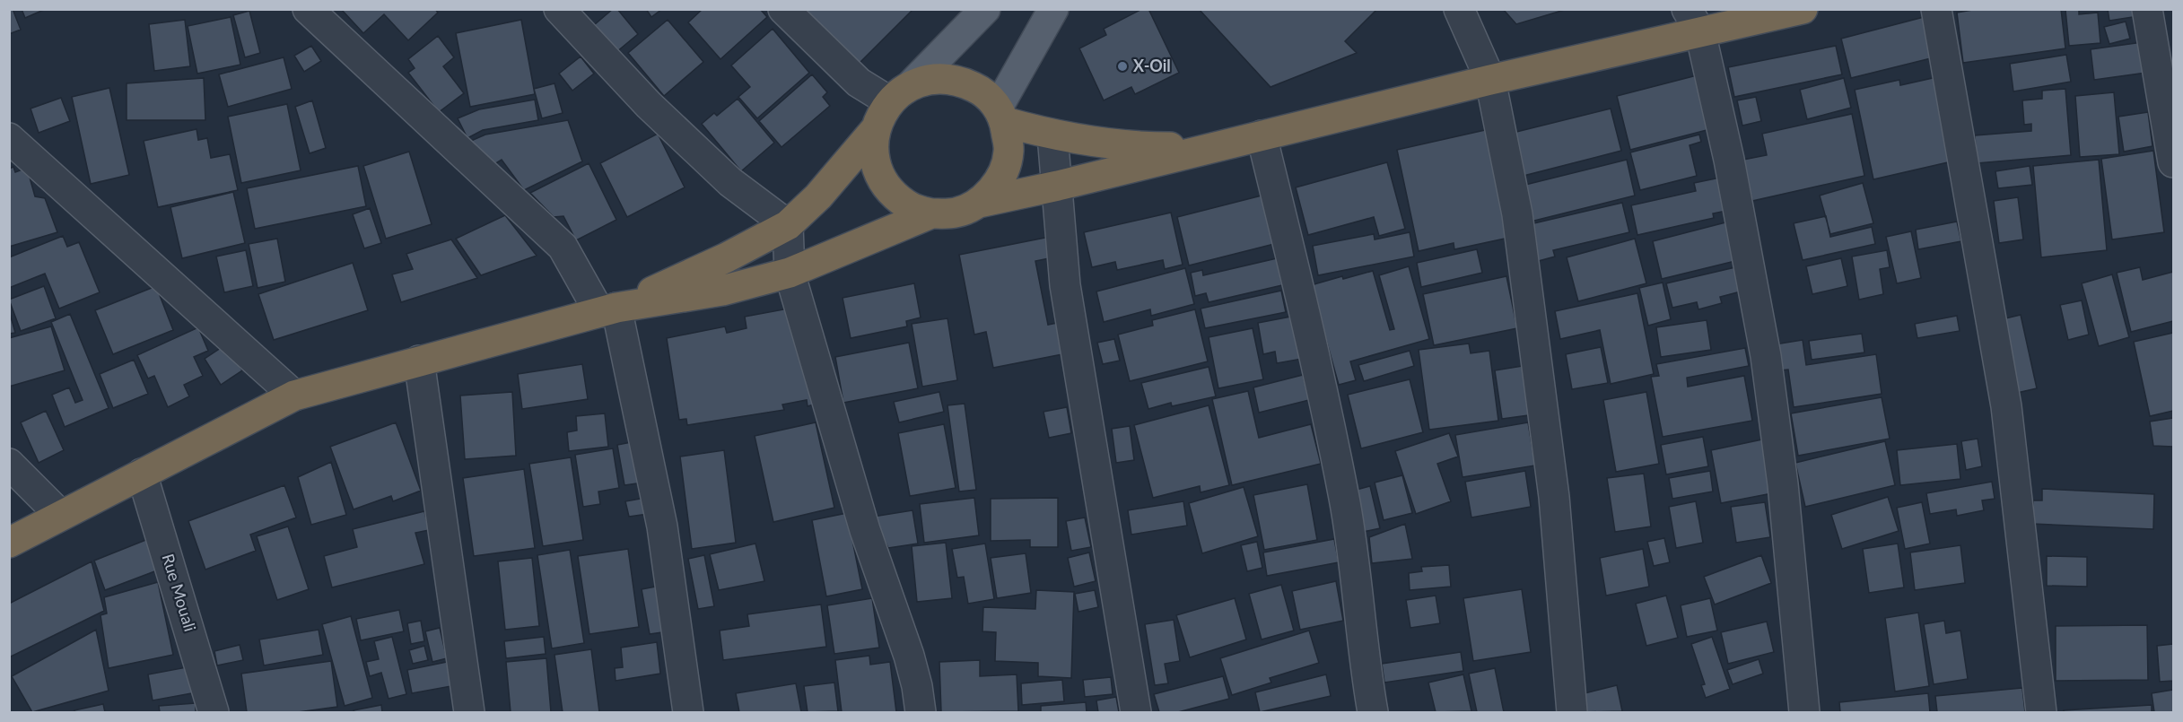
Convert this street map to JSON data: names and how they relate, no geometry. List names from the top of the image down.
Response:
{
  "streets": {
    "street": ["Rue Mouali"]
  },
  "places": ["X-Oil"]
}
